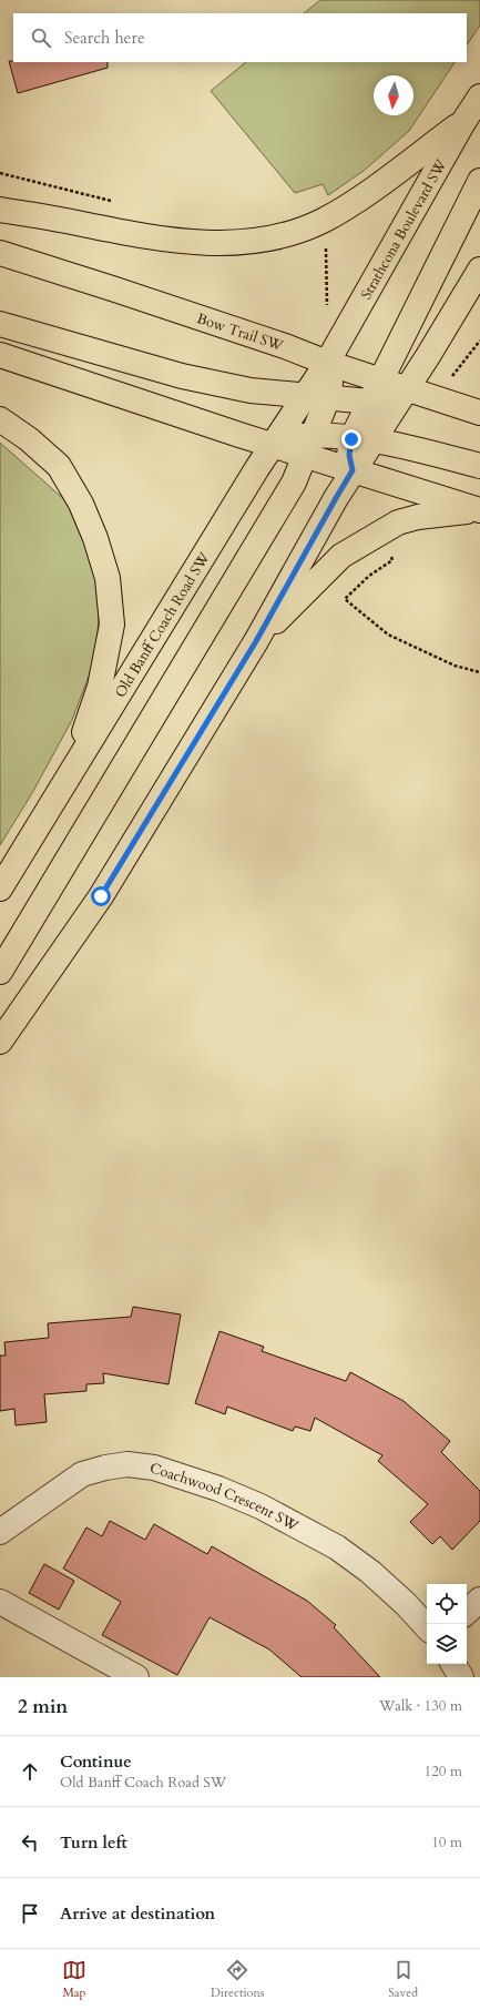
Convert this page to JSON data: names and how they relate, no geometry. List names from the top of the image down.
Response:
{
  "streets": {
    "main road": ["Strathcona Boulevard SW", "Bow Trail SW", "Old Banff Coach Road SW"],
    "street": ["Coachwood Crescent SW"]
  },
  "crossings": [
    ["Strathcona Boulevard SW", "Bow Trail SW"],
    ["Strathcona Boulevard SW", "Old Banff Coach Road SW"],
    ["Bow Trail SW", "Old Banff Coach Road SW"]
  ],
  "north": "bottom",
  "page": {
    "search": "Search here",
    "heading": ["2 min", "Walk · 130 m"],
    "list": [
      ["Continue", "Old Banff Coach Road SW", "120 m"],
      ["Turn left", "10 m"],
      "Arrive at destination"
    ],
    "nav": ["Map", "Directions", "Saved"]
  }
}
